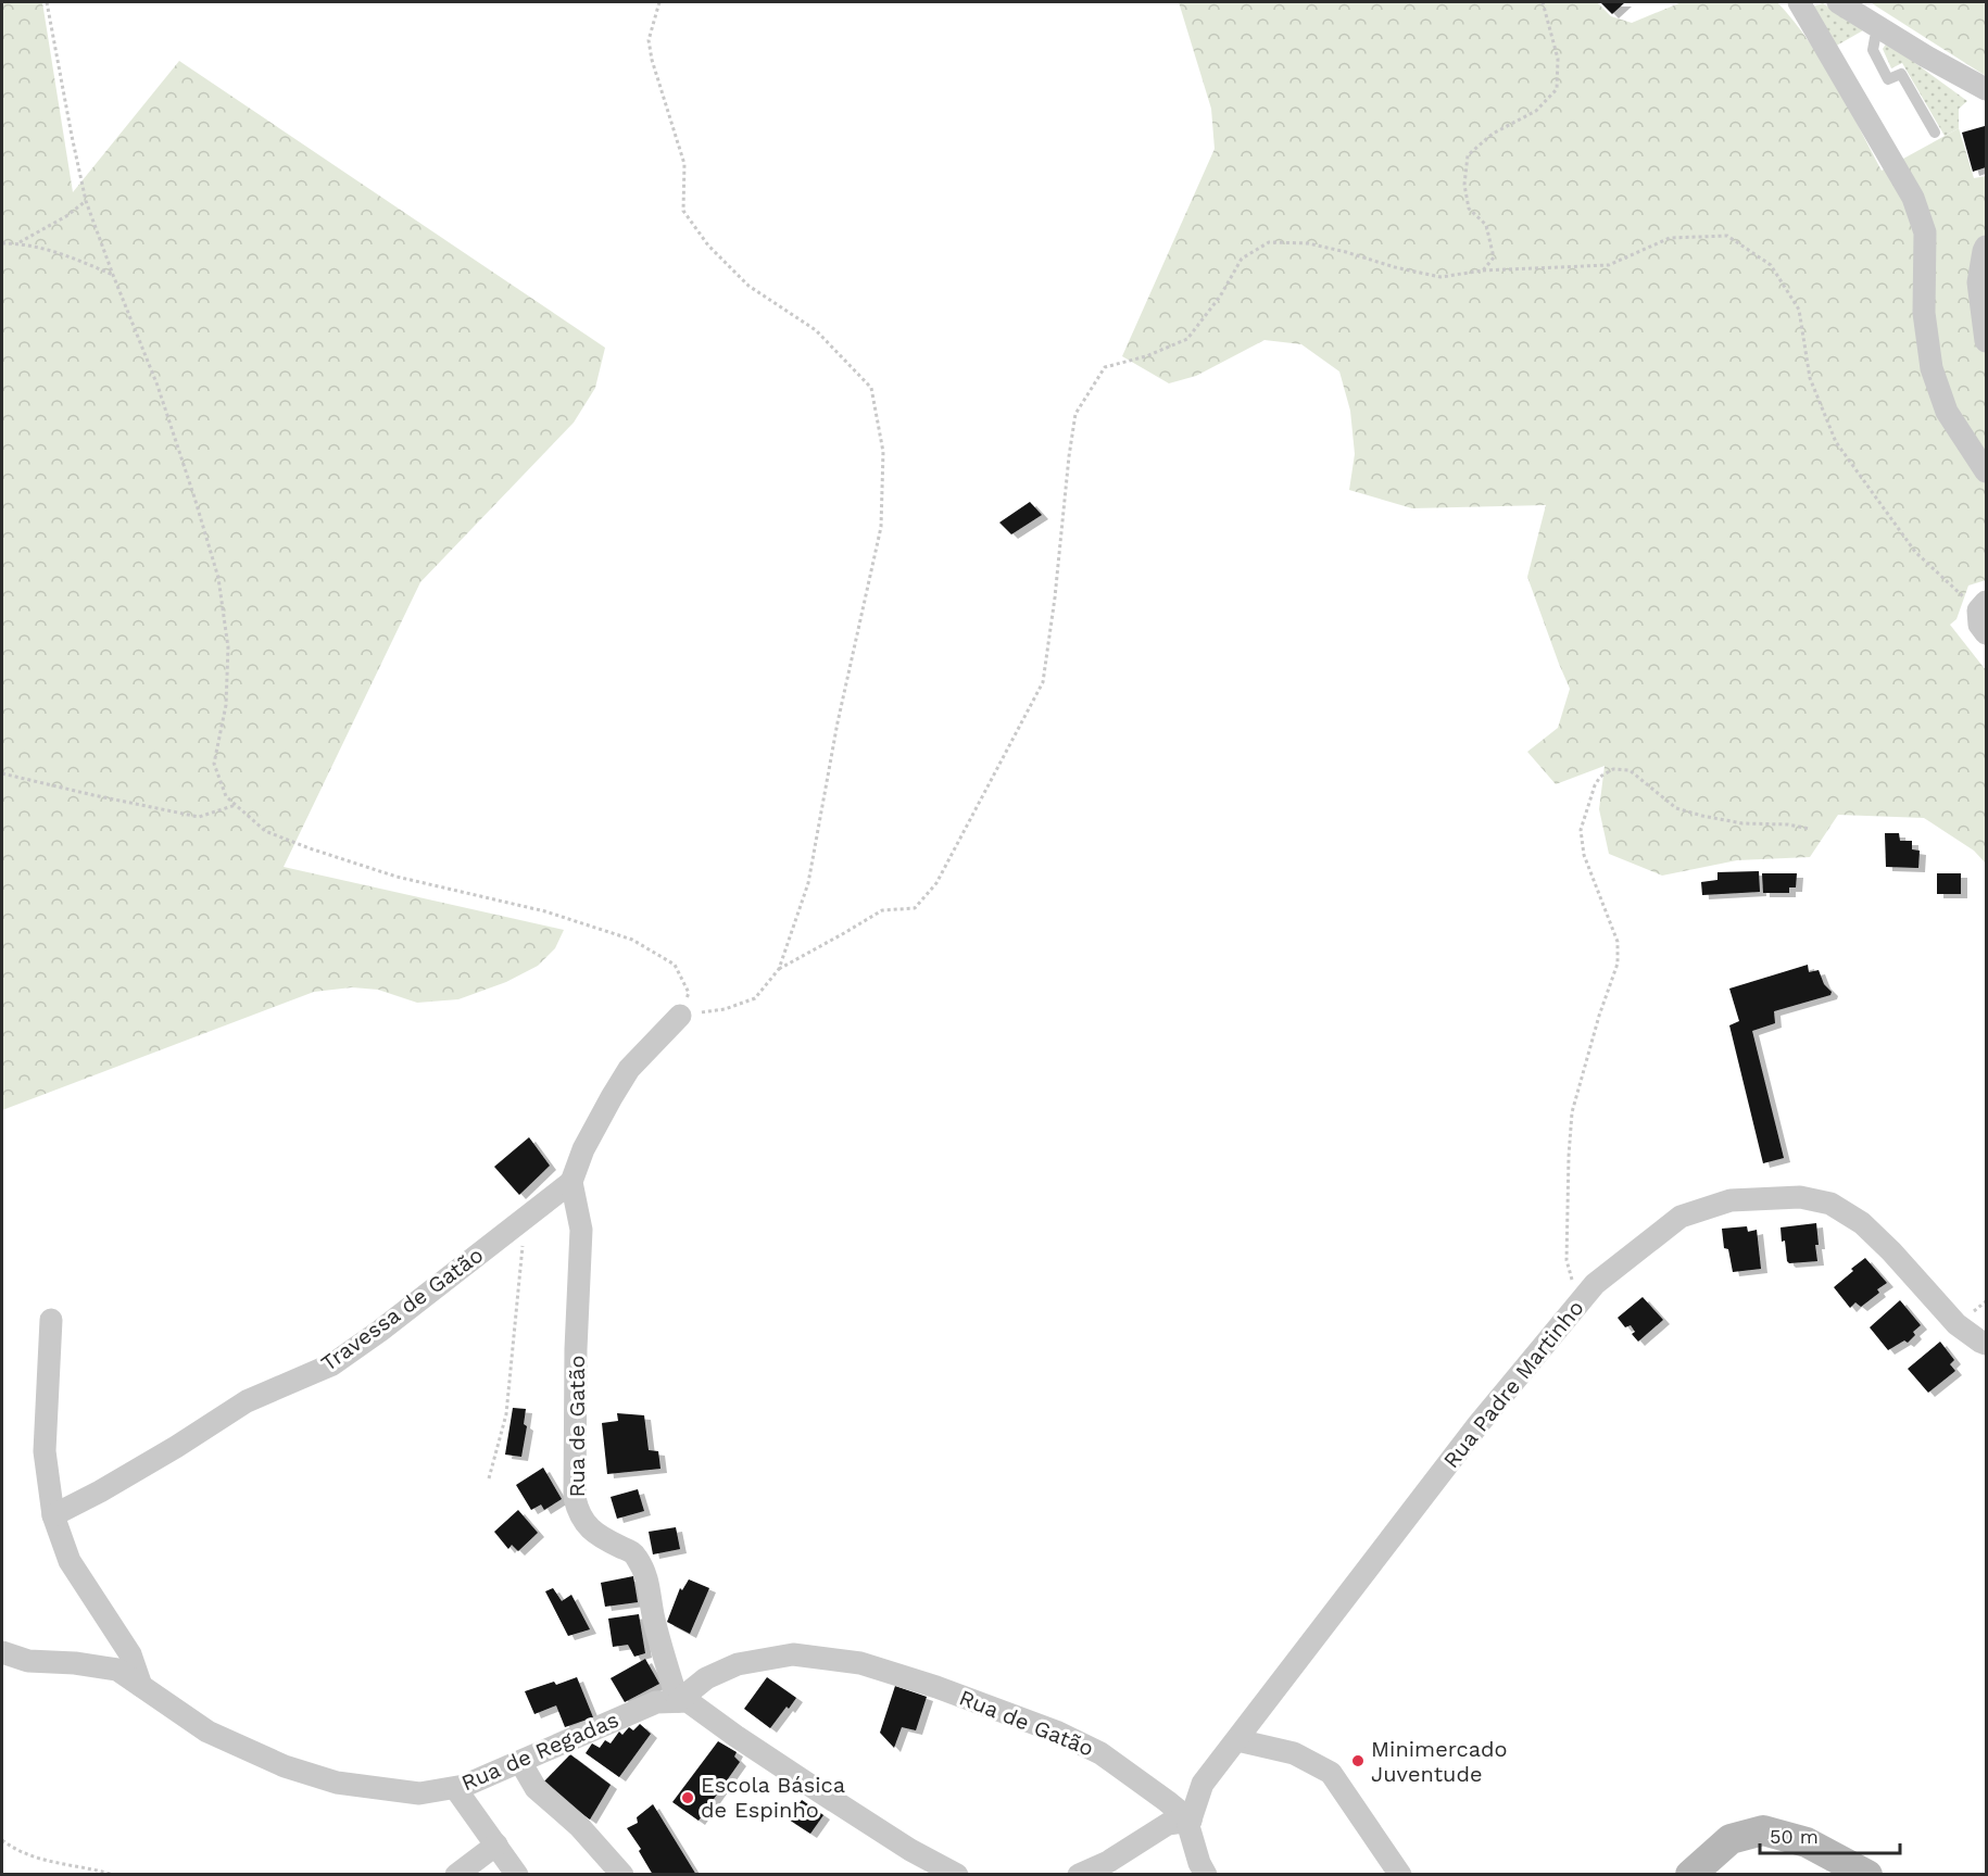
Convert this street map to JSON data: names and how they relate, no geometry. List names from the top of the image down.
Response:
{
  "streets": {
    "street": [
      "Travessa de Gatão",
      "Rua Padre Martinho",
      "Rua de Gatão",
      "Rua de Regadas"
    ]
  },
  "crossings": [
    ["Travessa de Gatão", "Rua de Gatão"],
    ["Rua Padre Martinho", "Rua de Gatão"],
    ["Rua de Gatão", "Rua de Regadas"]
  ],
  "places": ["Minimercado Juventude", "Escola Básica de Espinho"],
  "scale_bar": "50 m"
}
